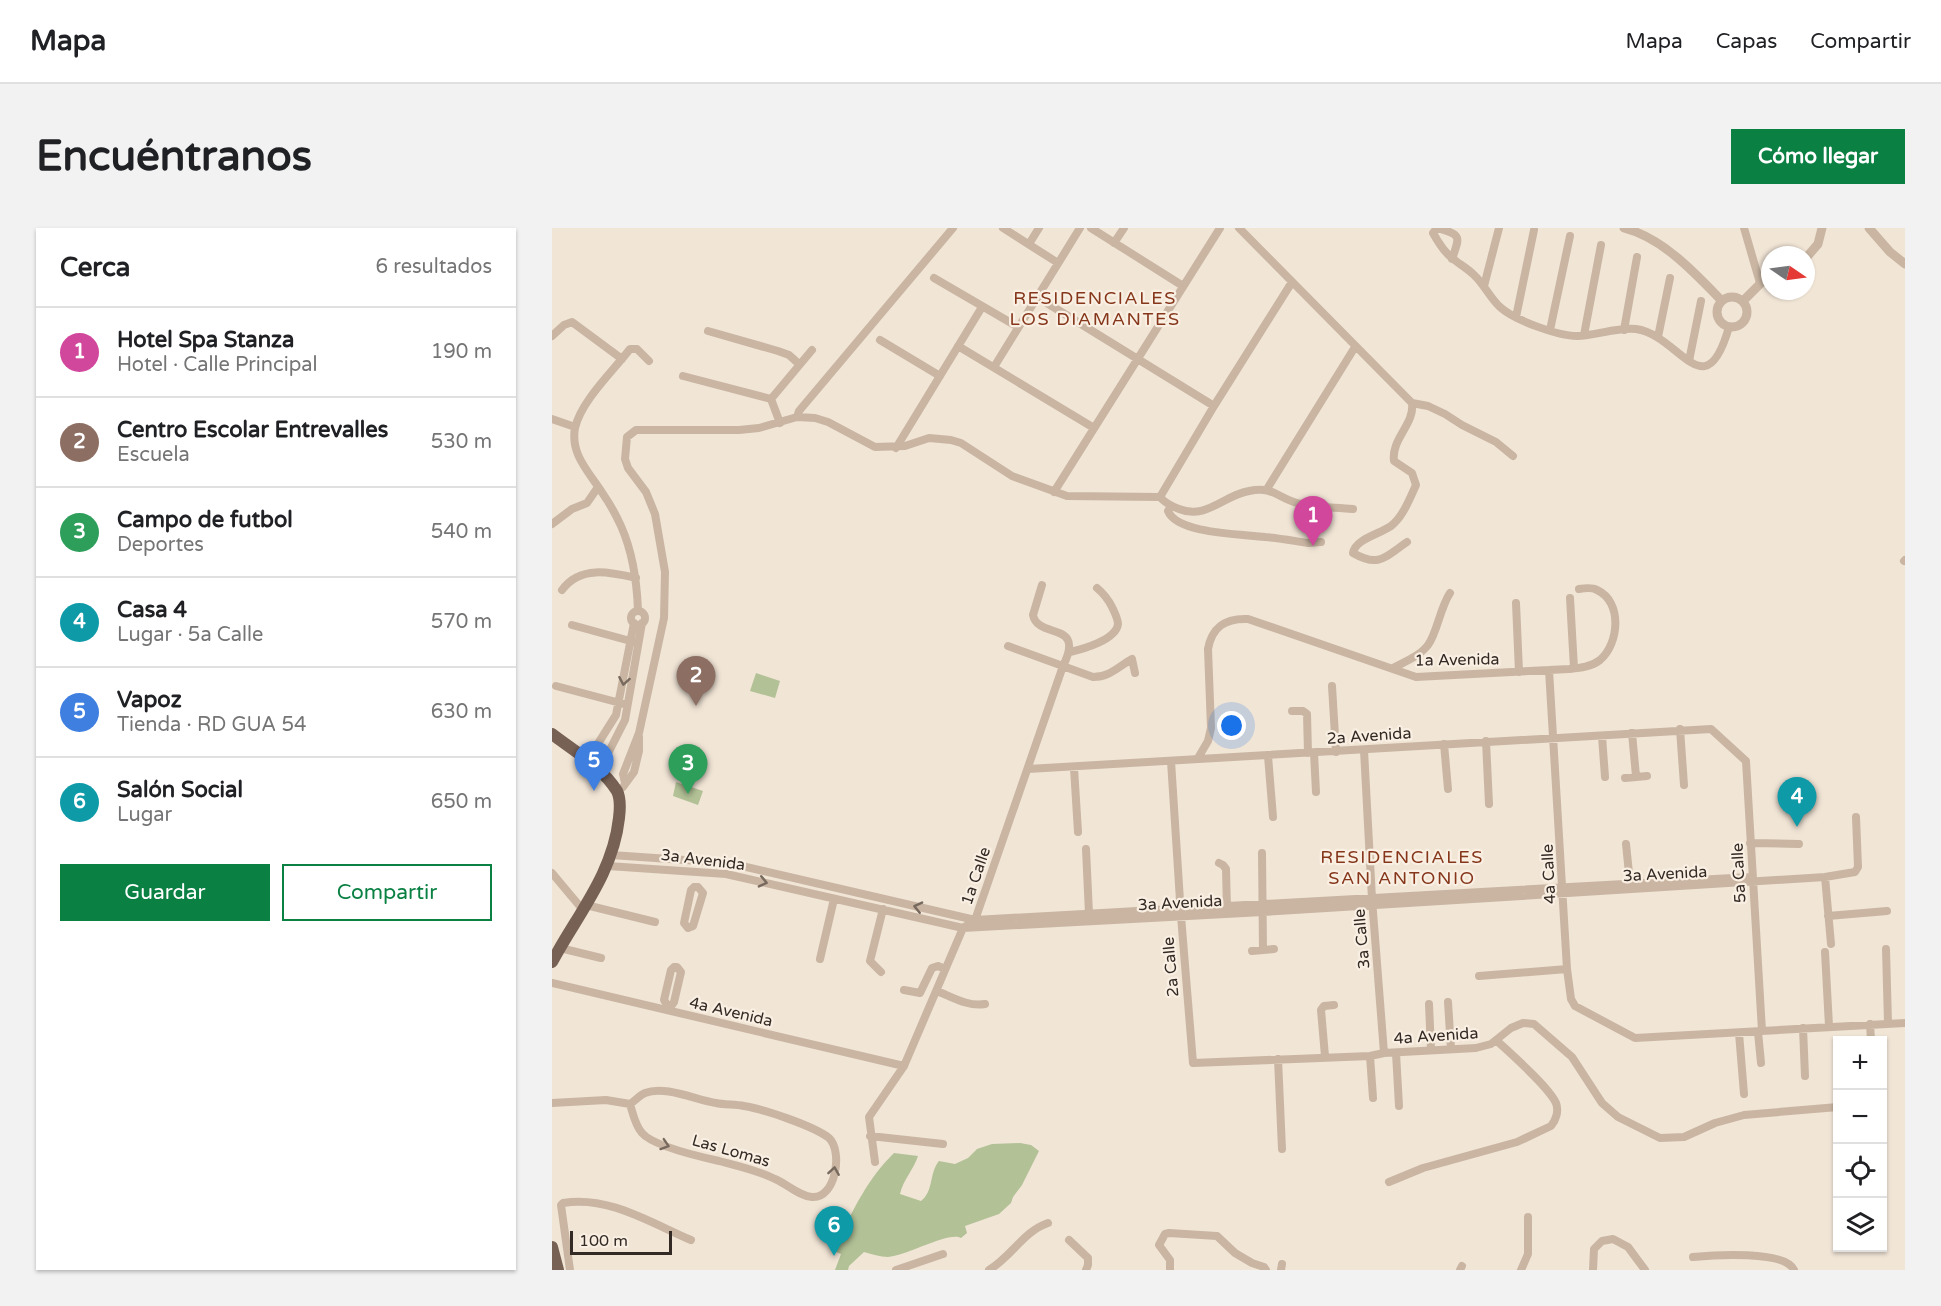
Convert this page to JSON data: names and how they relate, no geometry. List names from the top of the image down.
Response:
{
  "streets": {
    "street": [
      "1a Avenida",
      "2a Avenida",
      "3a Avenida",
      "5a Calle",
      "4a Calle",
      "1a Calle",
      "3a Calle",
      "2a Calle",
      "4a Avenida",
      "Las Lomas"
    ]
  },
  "crossings": [
    ["1a Avenida", "2a Avenida"],
    ["1a Avenida", "4a Calle"],
    ["2a Avenida", "5a Calle"],
    ["2a Avenida", "4a Calle"],
    ["2a Avenida", "1a Calle"],
    ["2a Avenida", "3a Calle"],
    ["2a Avenida", "2a Calle"],
    ["3a Avenida", "5a Calle"],
    ["3a Avenida", "4a Calle"],
    ["3a Avenida", "1a Calle"],
    ["3a Avenida", "3a Calle"],
    ["3a Avenida", "2a Calle"],
    ["1a Calle", "4a Avenida"],
    ["3a Calle", "4a Avenida"],
    ["2a Calle", "4a Avenida"]
  ],
  "districts": ["RESIDENCIALES LOS DIAMANTES", "RESIDENCIALES SAN ANTONIO"],
  "scale_bar": "100 m",
  "north": "right",
  "page": {
    "header": "Mapa",
    "nav": ["Mapa", "Capas", "Compartir"],
    "buttons": [
      "Cómo llegar",
      ["Guardar", "Compartir"]
    ],
    "title": "Encuéntranos",
    "heading": ["Cerca", "6 resultados"],
    "list": [
      {
        "mark": "1",
        "name": "Hotel Spa Stanza",
        "note": "Hotel · Calle Principal",
        "value": "190 m"
      },
      {
        "mark": "2",
        "name": "Centro Escolar Entrevalles",
        "note": "Escuela",
        "value": "530 m"
      },
      {
        "mark": "3",
        "name": "Campo de futbol",
        "note": "Deportes",
        "value": "540 m"
      },
      {
        "mark": "4",
        "name": "Casa 4",
        "note": "Lugar · 5a Calle",
        "value": "570 m"
      },
      {
        "mark": "5",
        "name": "Vapoz",
        "note": "Tienda · RD GUA 54",
        "value": "630 m"
      },
      {
        "mark": "6",
        "name": "Salón Social",
        "note": "Lugar",
        "value": "650 m"
      }
    ],
    "pins": [
      "1",
      "2",
      "5",
      "3",
      "4",
      "6"
    ],
    "map_buttons": ["+", "−"],
    "scale": "100 m"
  }
}
